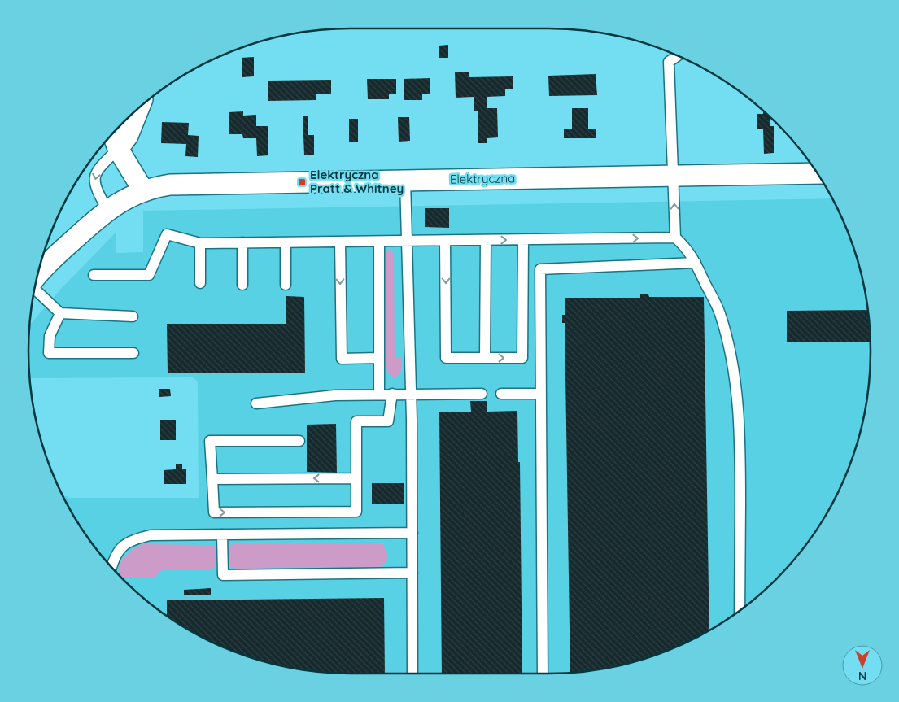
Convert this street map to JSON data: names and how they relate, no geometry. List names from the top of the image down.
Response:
{
  "streets": {
    "street": ["Elektryczna"]
  },
  "places": {
    "transit": ["Elektryczna Pratt & Whitney"]
  },
  "north": "bottom"
}
